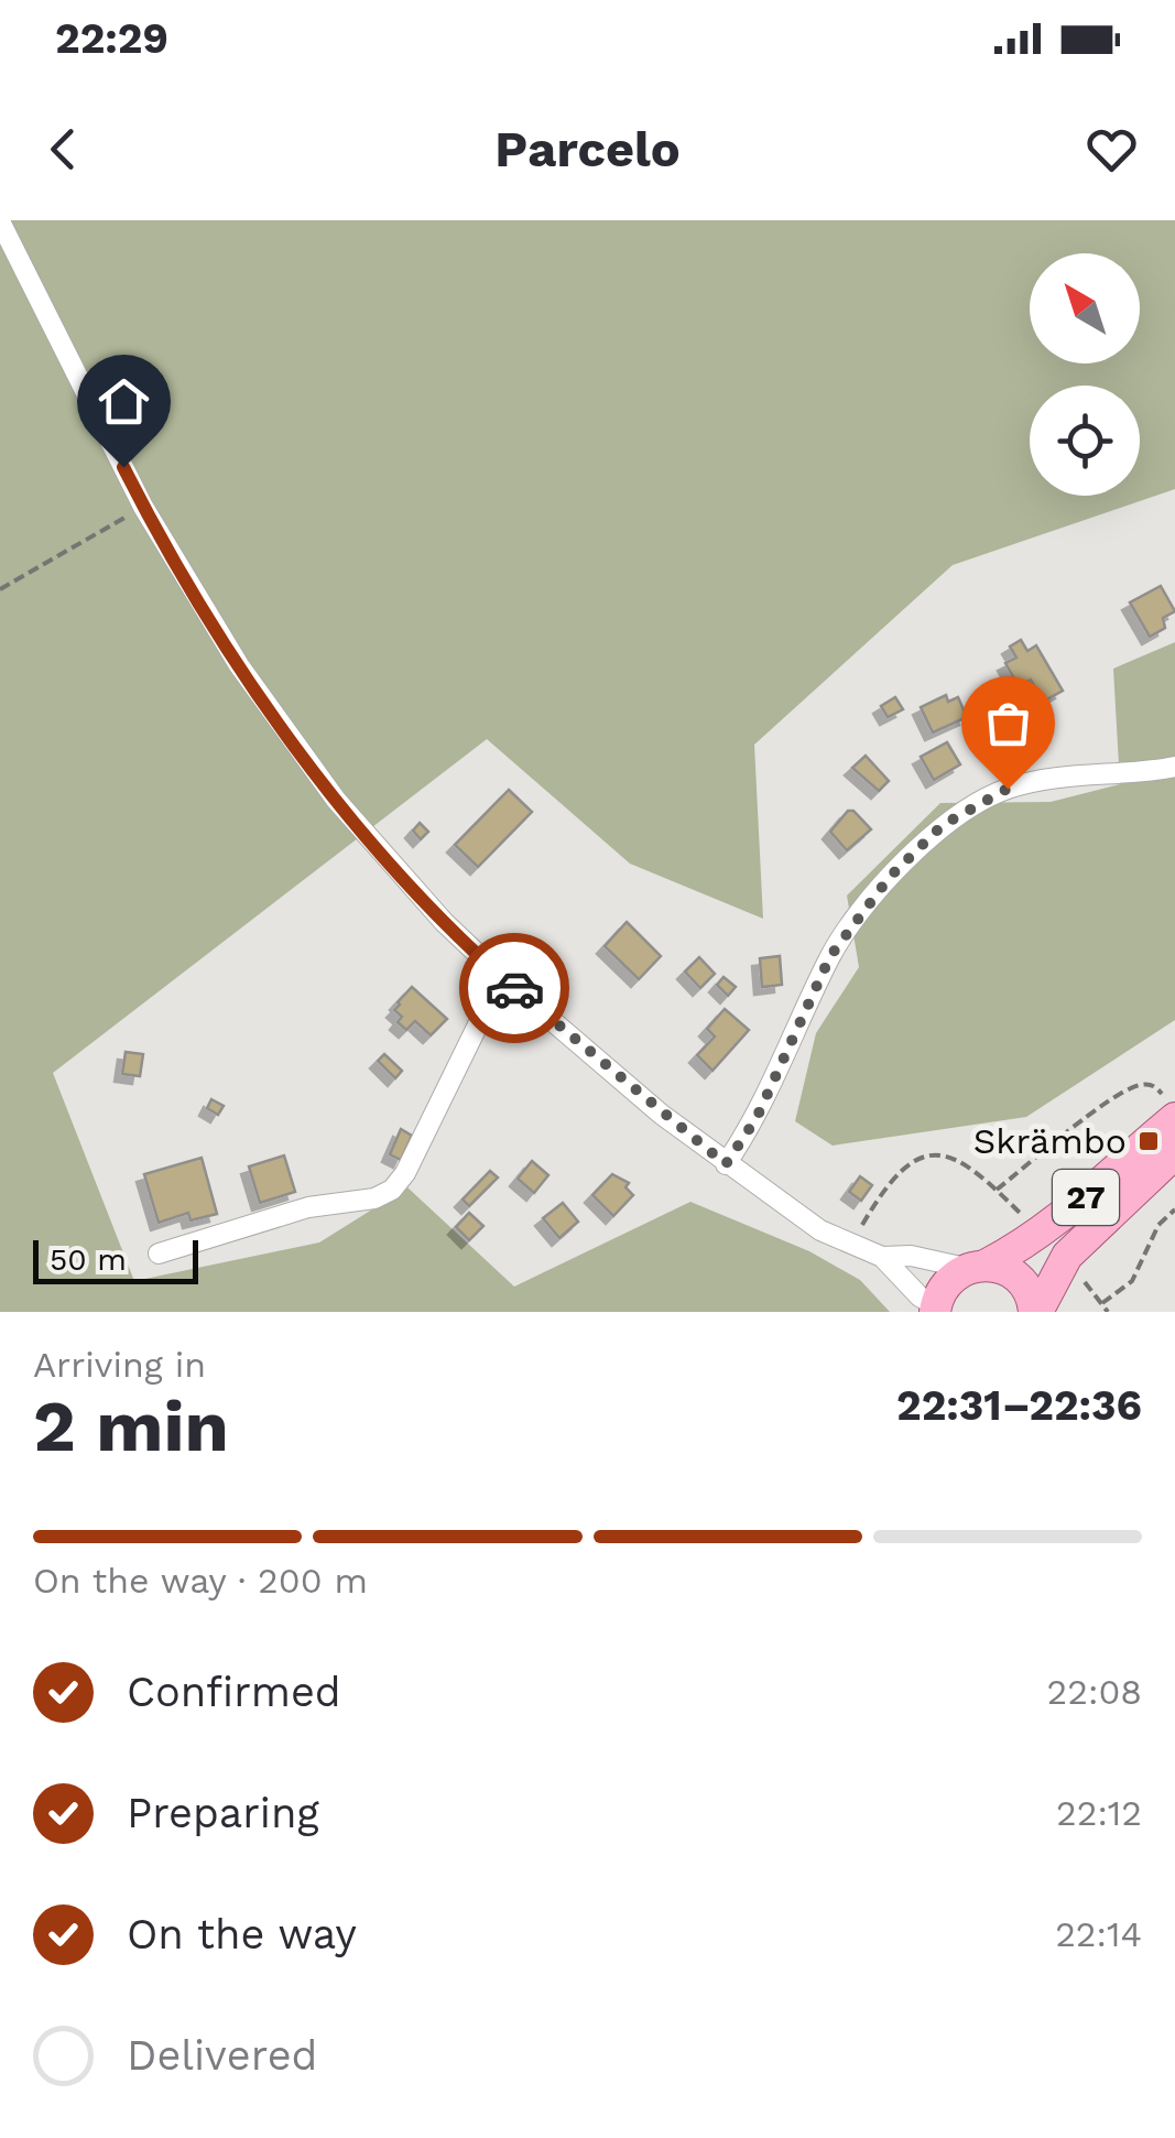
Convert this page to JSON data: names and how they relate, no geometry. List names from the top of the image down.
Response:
{
  "streets": {
    "main road": ["27"]
  },
  "places": {
    "transit": ["Skrämbo"]
  },
  "scale_bar": "50 m",
  "north": "top left",
  "page": {
    "status": "22:29",
    "header": "Parcelo",
    "scale": "50 m",
    "heading": ["2 min", "Arriving in", "22:31–22:36"],
    "bar": "On the way · 200 m",
    "list": [
      ["Confirmed", "22:08"],
      ["Preparing", "22:12"],
      ["On the way", "22:14"],
      "Delivered"
    ]
  }
}
